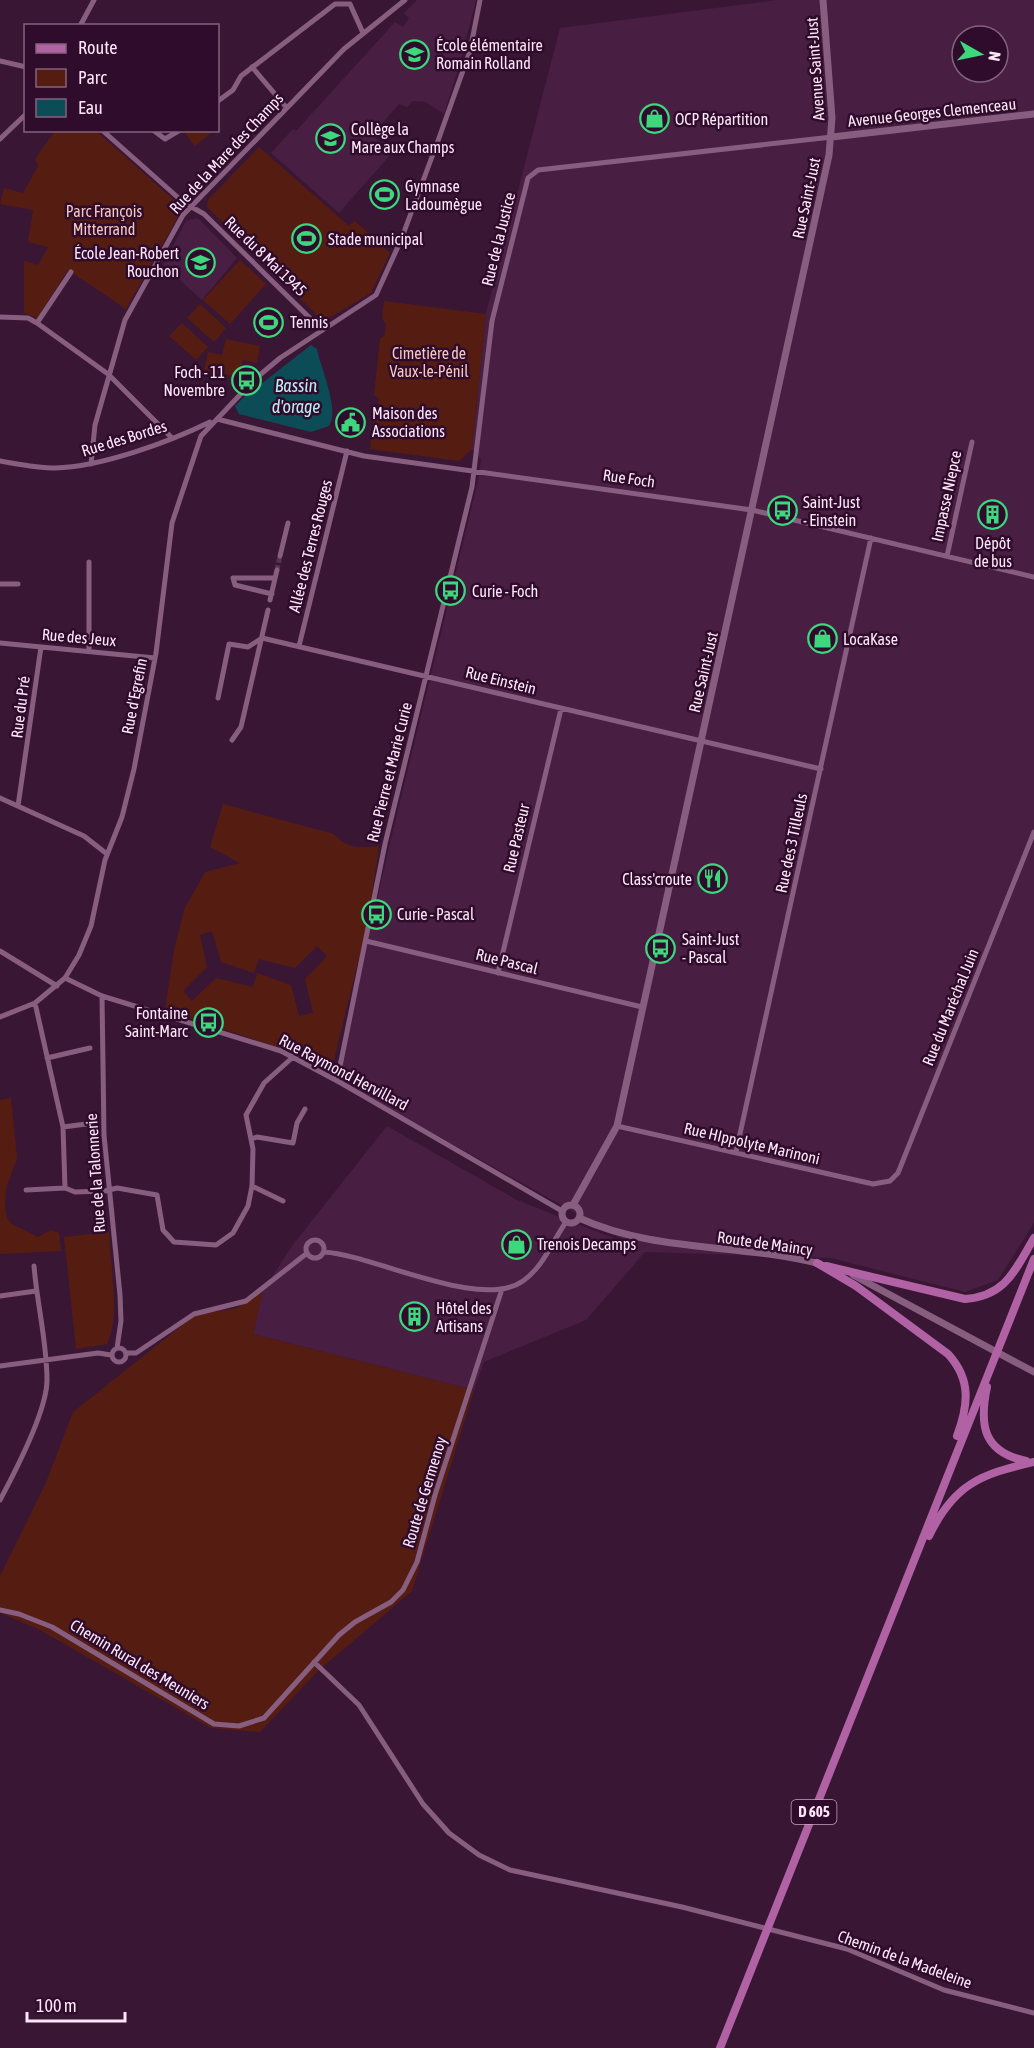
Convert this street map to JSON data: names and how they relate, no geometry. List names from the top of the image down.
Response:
{
  "streets": {
    "main road": ["D 605"],
    "street": [
      "Avenue Saint-Just",
      "Avenue Georges Clemenceau",
      "Rue de la Mare des Champs",
      "Rue Saint-Just",
      "Rue de la Justice",
      "Rue du 8 Mai 1945",
      "Rue des Bordes",
      "Rue Foch",
      "Impasse Niepce",
      "Allée des Terres Rouges",
      "Rue des Jeux",
      "Rue Einstein",
      "Rue d'Egrefin",
      "Rue du Pré",
      "Rue Pierre et Marie Curie",
      "Rue Pasteur",
      "Rue des 3 Tilleuls",
      "Rue Pascal",
      "Rue du Maréchal Juin",
      "Rue Raymond Hervillard",
      "Rue HIppolyte Marinoni",
      "Rue de la Talonnerie",
      "Route de Maincy",
      "Route de Germenoy",
      "Chemin Rural des Meuniers",
      "Chemin de la Madeleine"
    ]
  },
  "crossings": [
    ["Avenue Saint-Just", "Avenue Georges Clemenceau"],
    ["Avenue Saint-Just", "Rue Saint-Just"],
    ["Avenue Saint-Just", "Rue de la Justice"],
    ["Avenue Georges Clemenceau", "Rue Saint-Just"],
    ["Avenue Georges Clemenceau", "Rue de la Justice"],
    ["Rue de la Mare des Champs", "Rue du 8 Mai 1945"],
    ["Rue de la Mare des Champs", "Rue des Bordes"],
    ["Rue Saint-Just", "Rue de la Justice"],
    ["Rue Saint-Just", "Rue Foch"],
    ["Rue Saint-Just", "Rue Einstein"],
    ["Rue Saint-Just", "Rue Pascal"],
    ["Rue Saint-Just", "Rue Raymond Hervillard"],
    ["Rue Saint-Just", "Rue HIppolyte Marinoni"],
    ["Rue Saint-Just", "Route de Maincy"],
    ["Rue de la Justice", "Rue Foch"],
    ["Rue de la Justice", "Rue Pierre et Marie Curie"],
    ["Rue du 8 Mai 1945", "Rue d'Egrefin"],
    ["Rue des Bordes", "Rue Foch"],
    ["Rue des Bordes", "Rue d'Egrefin"],
    ["Rue Foch", "Impasse Niepce"],
    ["Rue Foch", "Allée des Terres Rouges"],
    ["Rue Foch", "Rue d'Egrefin"],
    ["Rue Foch", "Rue Pierre et Marie Curie"],
    ["Rue Foch", "Rue des 3 Tilleuls"],
    ["Allée des Terres Rouges", "Rue Einstein"],
    ["Rue des Jeux", "Rue d'Egrefin"],
    ["Rue des Jeux", "Rue du Pré"],
    ["Rue Einstein", "Rue Pierre et Marie Curie"],
    ["Rue Einstein", "Rue Pasteur"],
    ["Rue Einstein", "Rue des 3 Tilleuls"],
    ["Rue d'Egrefin", "Rue Raymond Hervillard"],
    ["Rue Pierre et Marie Curie", "Rue Pascal"],
    ["Rue Pierre et Marie Curie", "Rue Raymond Hervillard"],
    ["Rue Pasteur", "Rue Pascal"],
    ["Rue des 3 Tilleuls", "Rue HIppolyte Marinoni"],
    ["Rue du Maréchal Juin", "Rue HIppolyte Marinoni"],
    ["Rue Raymond Hervillard", "Rue de la Talonnerie"],
    ["Rue Raymond Hervillard", "Route de Maincy"],
    ["Route de Germenoy", "Chemin Rural des Meuniers"],
    ["Route de Germenoy", "Chemin de la Madeleine"],
    ["Chemin Rural des Meuniers", "Chemin de la Madeleine"],
    ["D 605", "Chemin de la Madeleine"]
  ],
  "water": ["Bassin d'orage"],
  "parks": ["Parc François Mitterrand", "Cimetière de Vaux-le-Pénil"],
  "places": {
    "school or university": ["École élémentaire Romain Rolland", "Collège la Mare aux Champs", "École Jean-Robert Rouchon"],
    "shop": ["OCP Répartition", "LocaKase", "Trenois Decamps"],
    "sports": ["Gymnase Ladoumègue", "Stade municipal", "Tennis"],
    "bus stop": [
      "Foch - 11 Novembre",
      "Saint-Just - Einstein",
      "Curie - Foch",
      "Curie - Pascal",
      "Saint-Just - Pascal",
      "Fontaine Saint-Marc"
    ],
    "public building": ["Maison des Associations"],
    "building": ["Dépôt de bus", "Hôtel des Artisans"],
    "restaurant": ["Class'croute"]
  },
  "legend": ["Route", "Parc", "Eau"],
  "scale_bar": "100 m",
  "north": "right"
}
